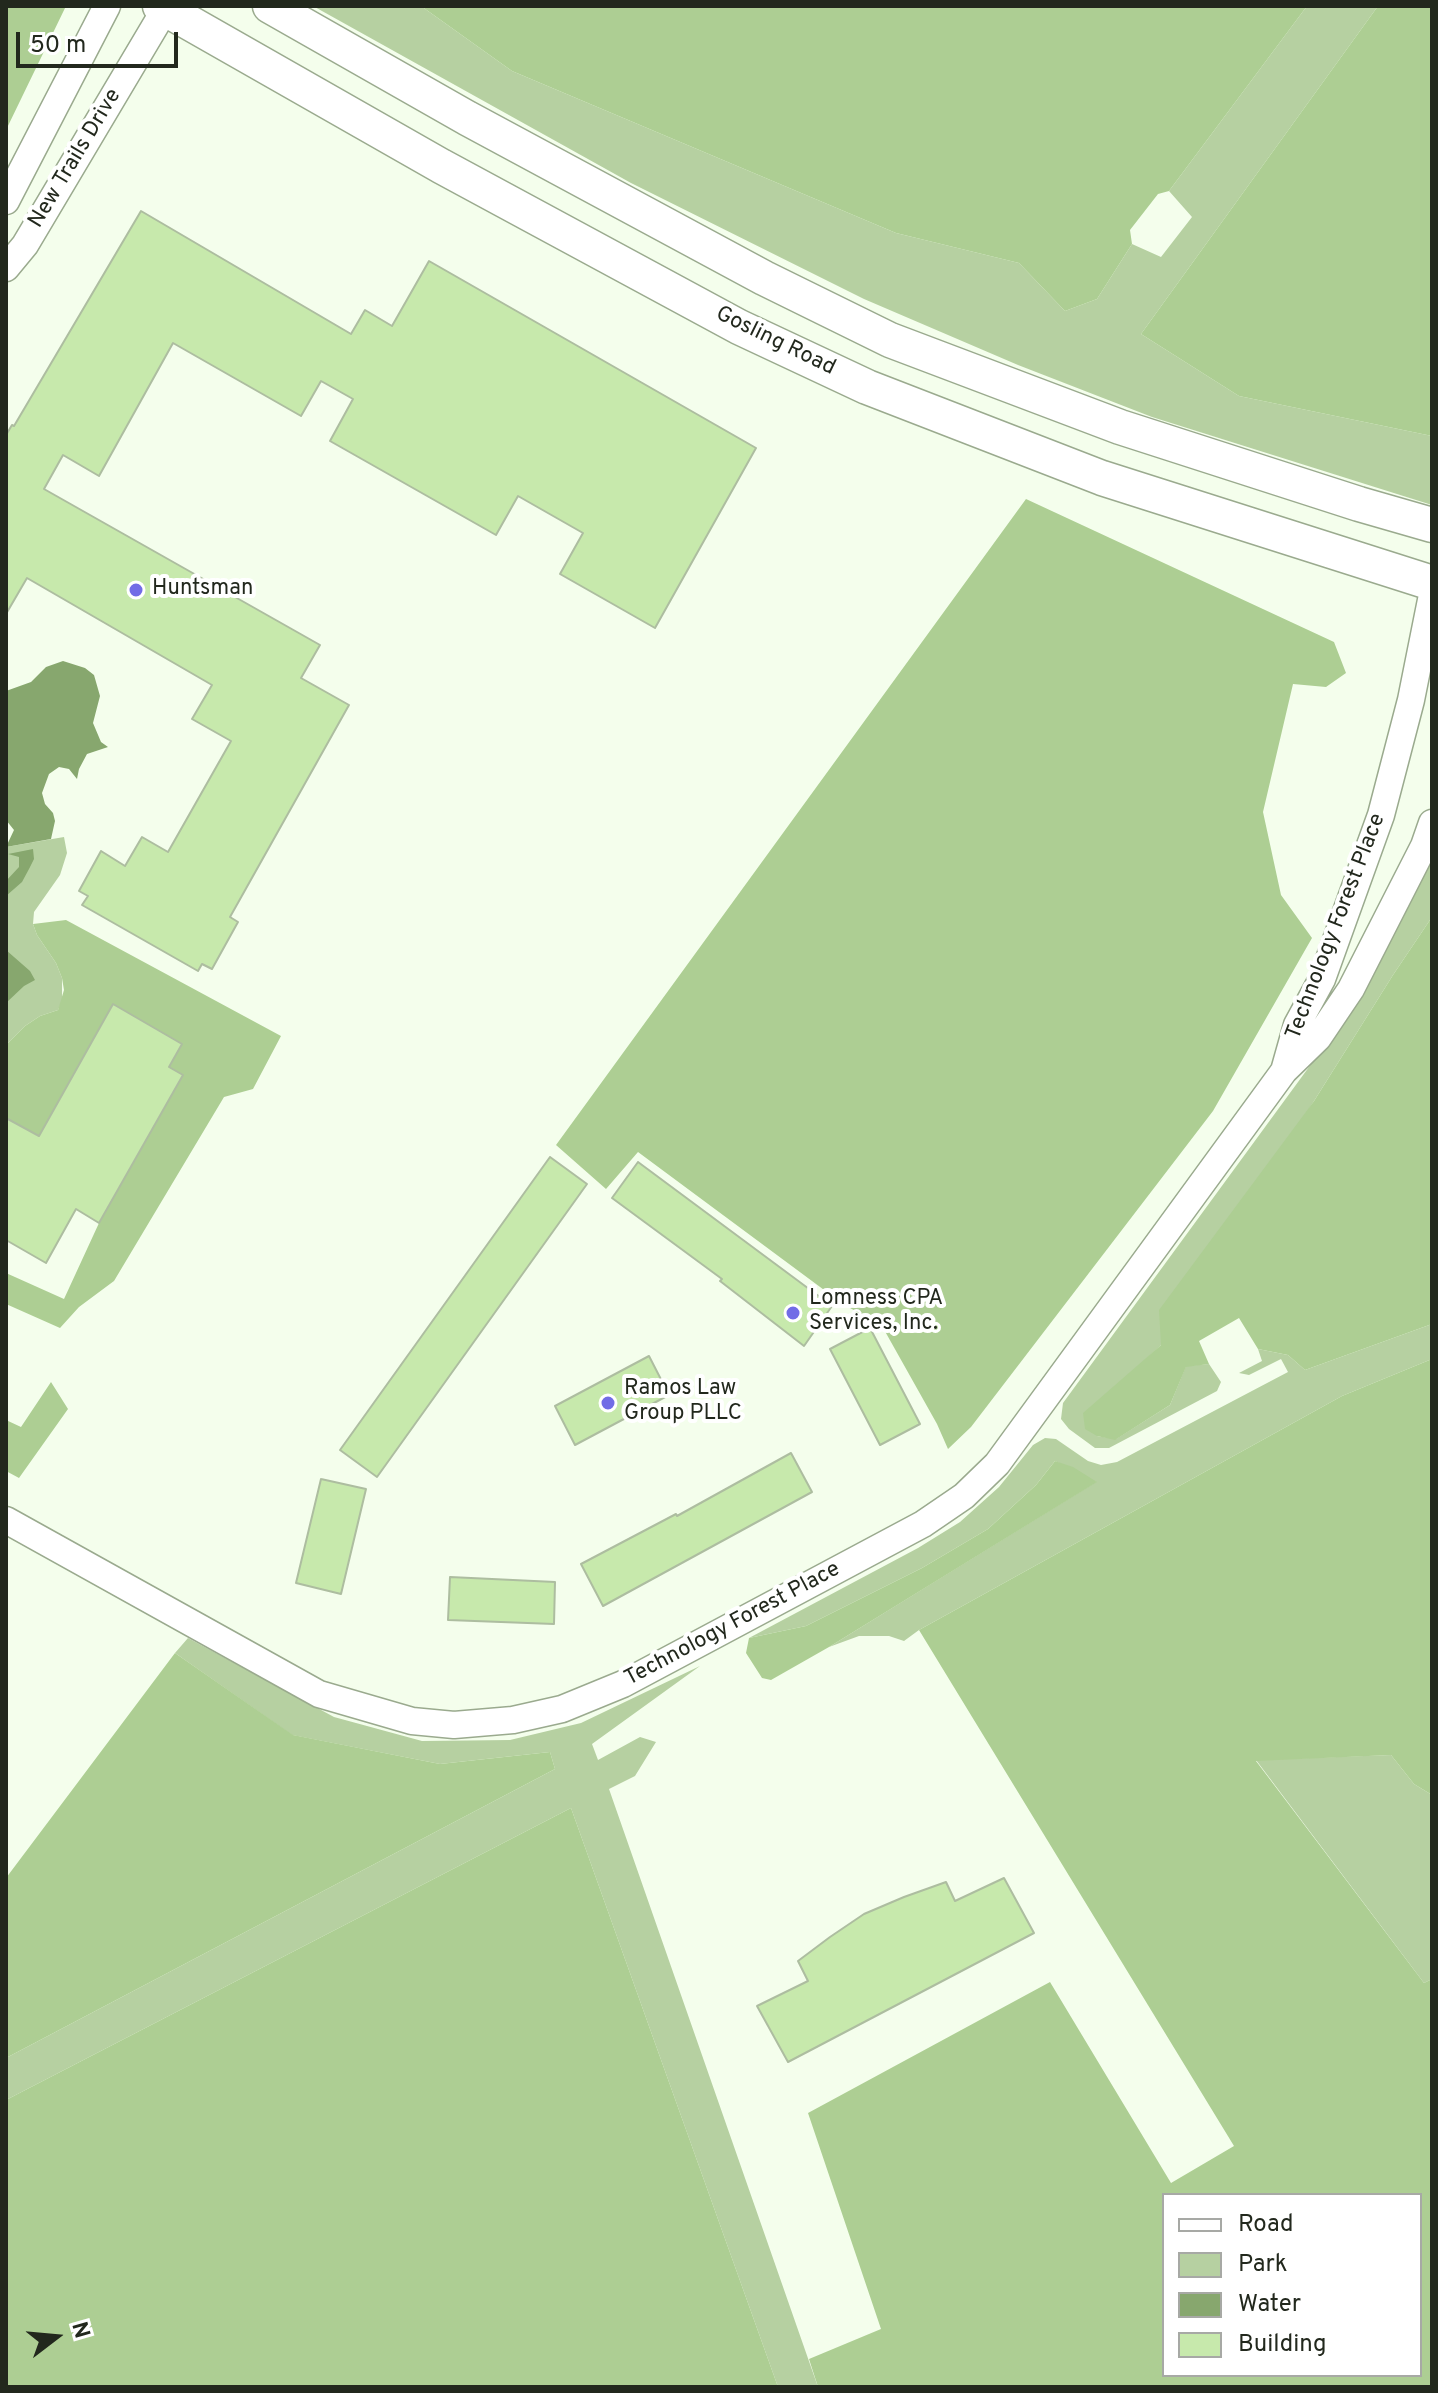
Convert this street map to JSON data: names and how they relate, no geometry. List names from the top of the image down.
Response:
{
  "streets": {
    "main road": ["Gosling Road"],
    "street": ["New Trails Drive", "Technology Forest Place"]
  },
  "crossings": [
    ["New Trails Drive", "Gosling Road"]
  ],
  "places": ["Huntsman", "Lomness CPA Services, Inc.", "Ramos Law Group PLLC"],
  "legend": [
    "Road",
    "Park",
    "Water",
    "Building"
  ],
  "scale_bar": "50 m",
  "north": "right"
}
